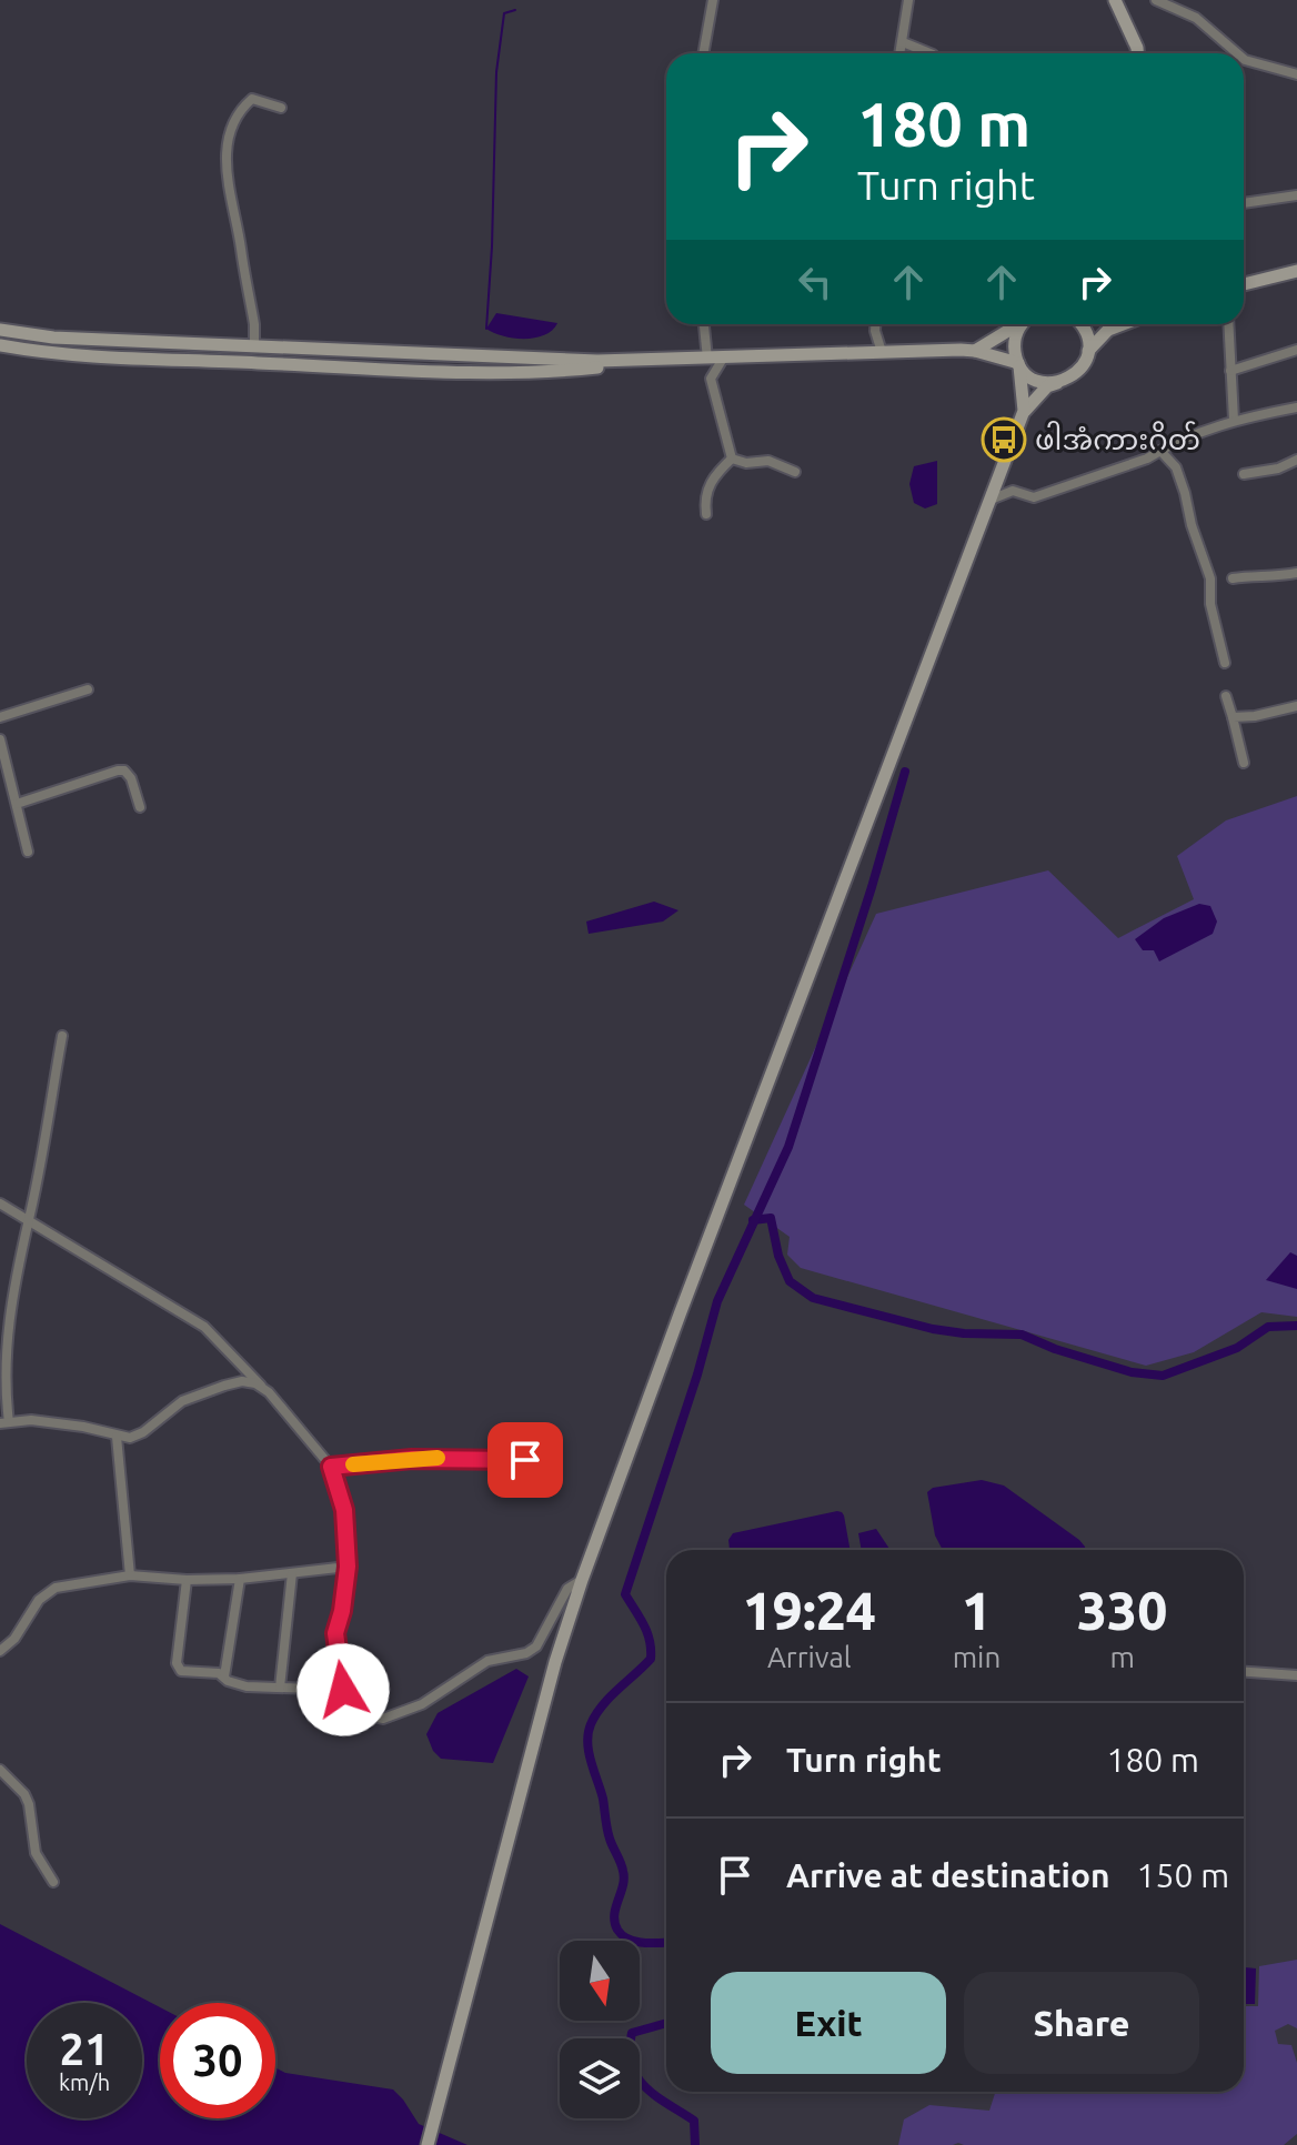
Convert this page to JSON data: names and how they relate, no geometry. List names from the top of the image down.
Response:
{
  "places": {
    "bus stop": ["ဖါအံကားဂိတ်"]
  },
  "north": "bottom",
  "page": {
    "turn": ["180 m", "Turn right"],
    "eta": [
      "19:24",
      "Arrival",
      "1",
      "min",
      "330",
      "m"
    ],
    "list": [
      {
        "name": "Turn right",
        "value": "180 m"
      },
      {
        "name": "Arrive at destination",
        "value": "150 m"
      }
    ],
    "buttons": ["Exit", "Share"],
    "speed": "21 km/h",
    "limit": "30"
  }
}
